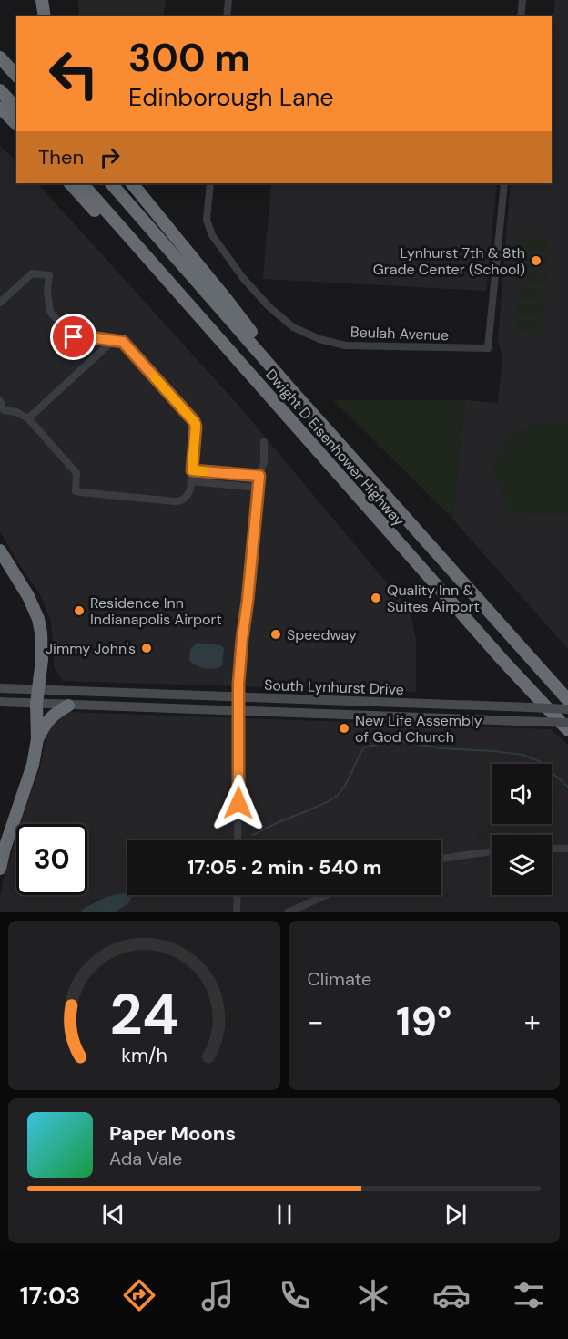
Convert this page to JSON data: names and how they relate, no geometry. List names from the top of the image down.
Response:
{
  "streets": {
    "highway": ["Dwight D Eisenhower Highway"],
    "main road": ["South Lynhurst Drive"],
    "street": ["Beulah Avenue"]
  },
  "places": [
    "Lynhurst 7th & 8th Grade Center (School)",
    "Quality Inn & Suites Airport",
    "Residence Inn Indianapolis Airport",
    "Speedway",
    "Jimmy John's",
    "New Life Assembly of God Church"
  ],
  "page": {
    "turn": ["300 m", "Edinborough Lane"],
    "then": "Then",
    "limit": "30",
    "trip": "17:05 · 2 min · 540 m",
    "tile": "Climate",
    "heat": ["−", "19°", "+"],
    "song": ["Paper Moons", "Ada Vale"],
    "tabs": "17:03",
    "gauge": ["24", "km/h"]
  }
}
